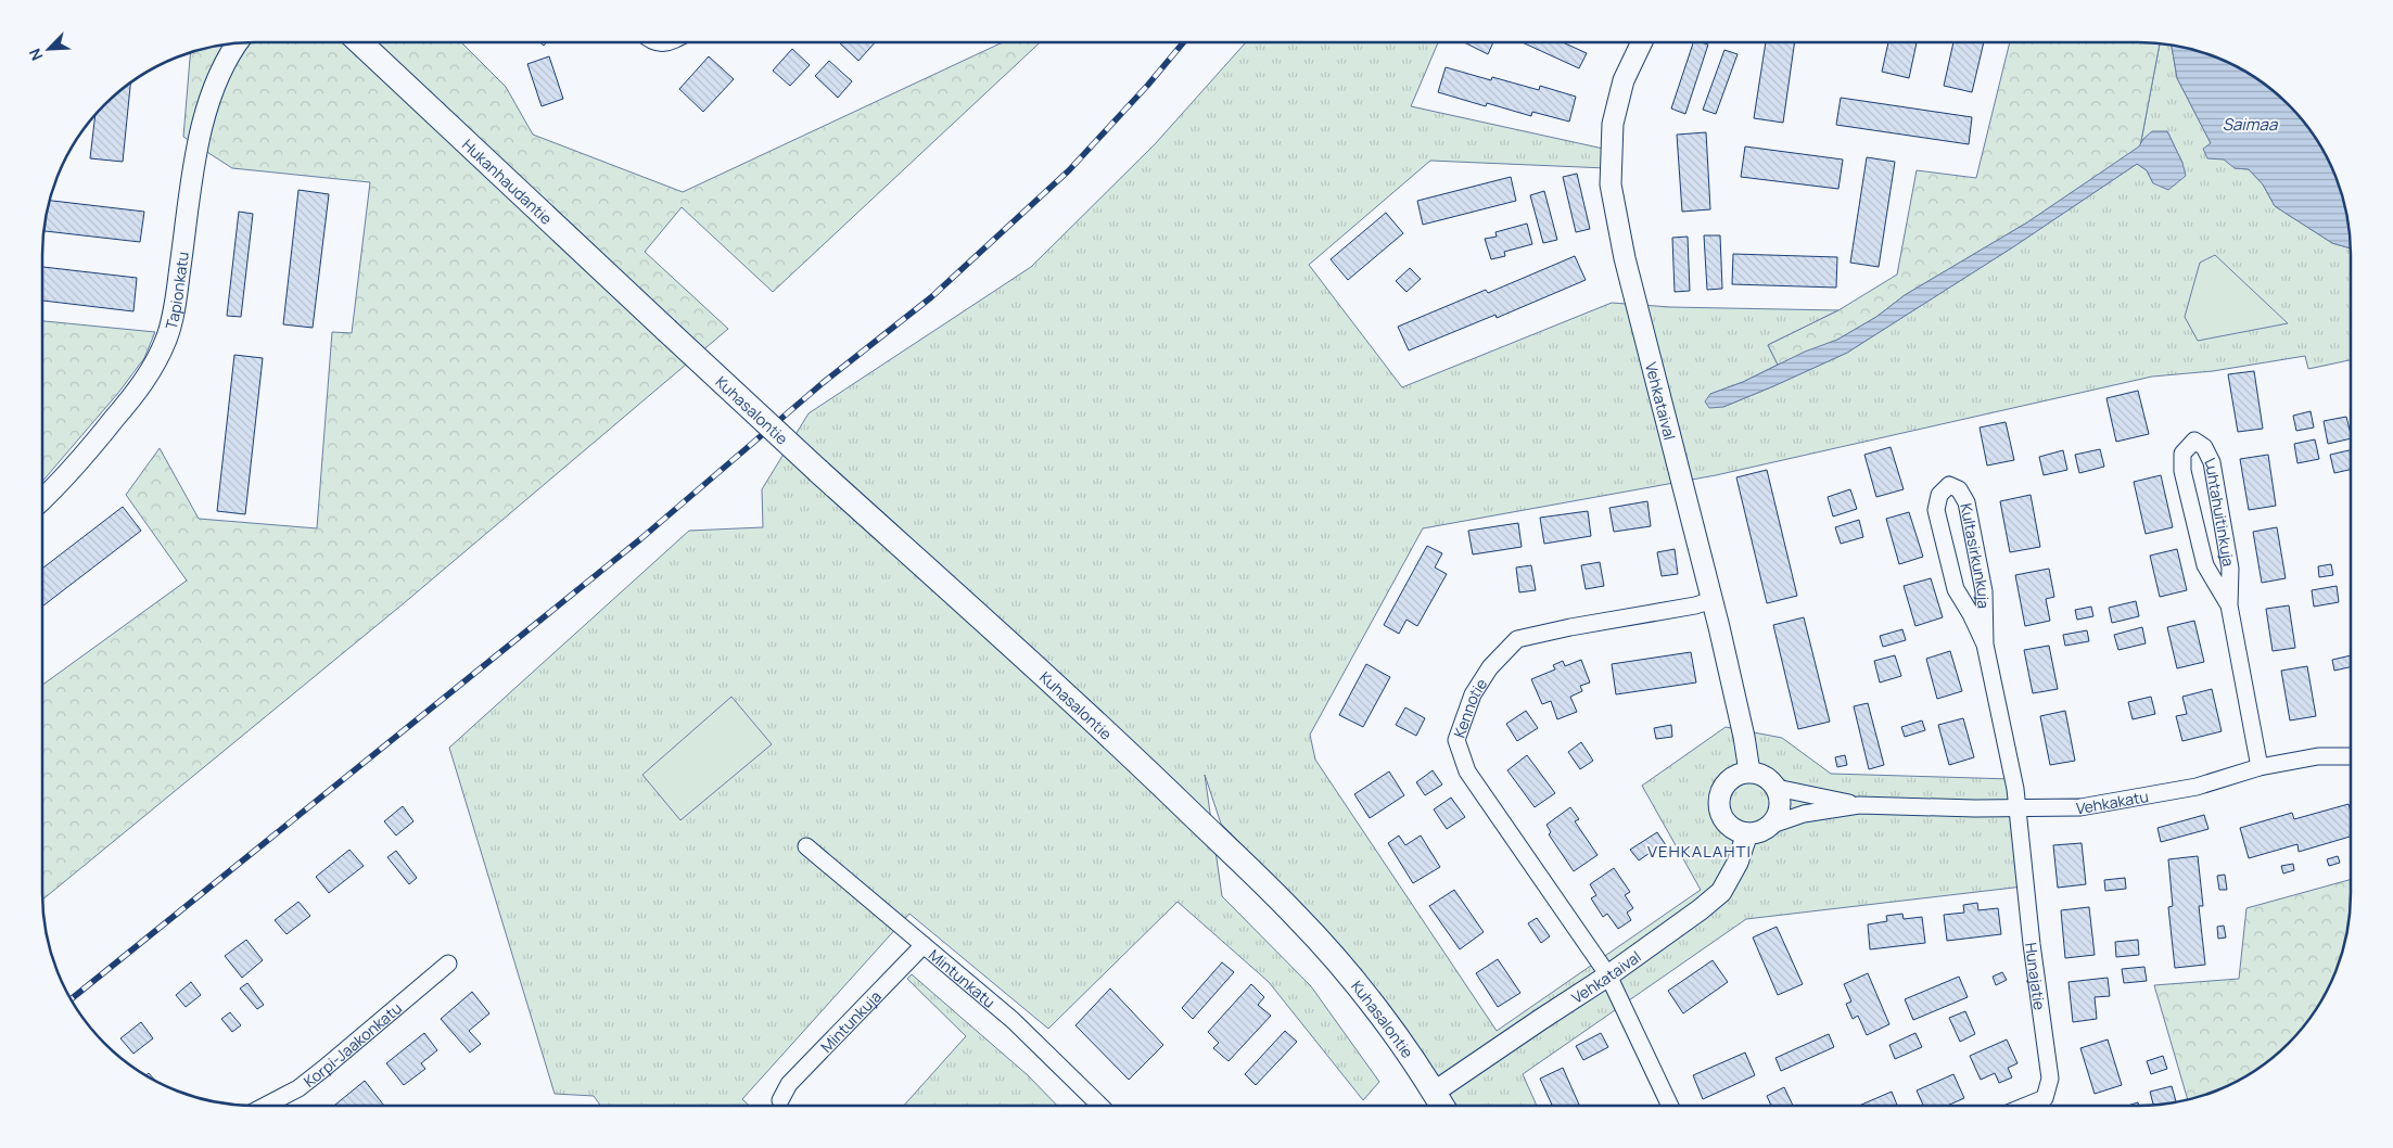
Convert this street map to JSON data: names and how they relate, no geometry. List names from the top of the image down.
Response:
{
  "streets": {
    "main road": ["Hukanhaudantie", "Kuhasalontie"],
    "street": [
      "Tapionkatu",
      "Vehkataival",
      "Luhtahuitinkuja",
      "Kultasirkunkuja",
      "Kennotie",
      "Vehkakatu",
      "Mintunkatu",
      "Hunajatie",
      "Mintunkuja",
      "Korpi-Jaakonkatu"
    ]
  },
  "crossings": [
    ["Hukanhaudantie", "Kuhasalontie"],
    ["Vehkataival", "Kuhasalontie"],
    ["Vehkataival", "Kennotie"],
    ["Vehkataival", "Vehkakatu"],
    ["Luhtahuitinkuja", "Vehkakatu"],
    ["Kultasirkunkuja", "Vehkakatu"],
    ["Kultasirkunkuja", "Hunajatie"],
    ["Vehkakatu", "Hunajatie"],
    ["Mintunkatu", "Mintunkuja"]
  ],
  "districts": ["VEHKALAHTI"],
  "water": ["Saimaa"],
  "north": "bottom left"
}
